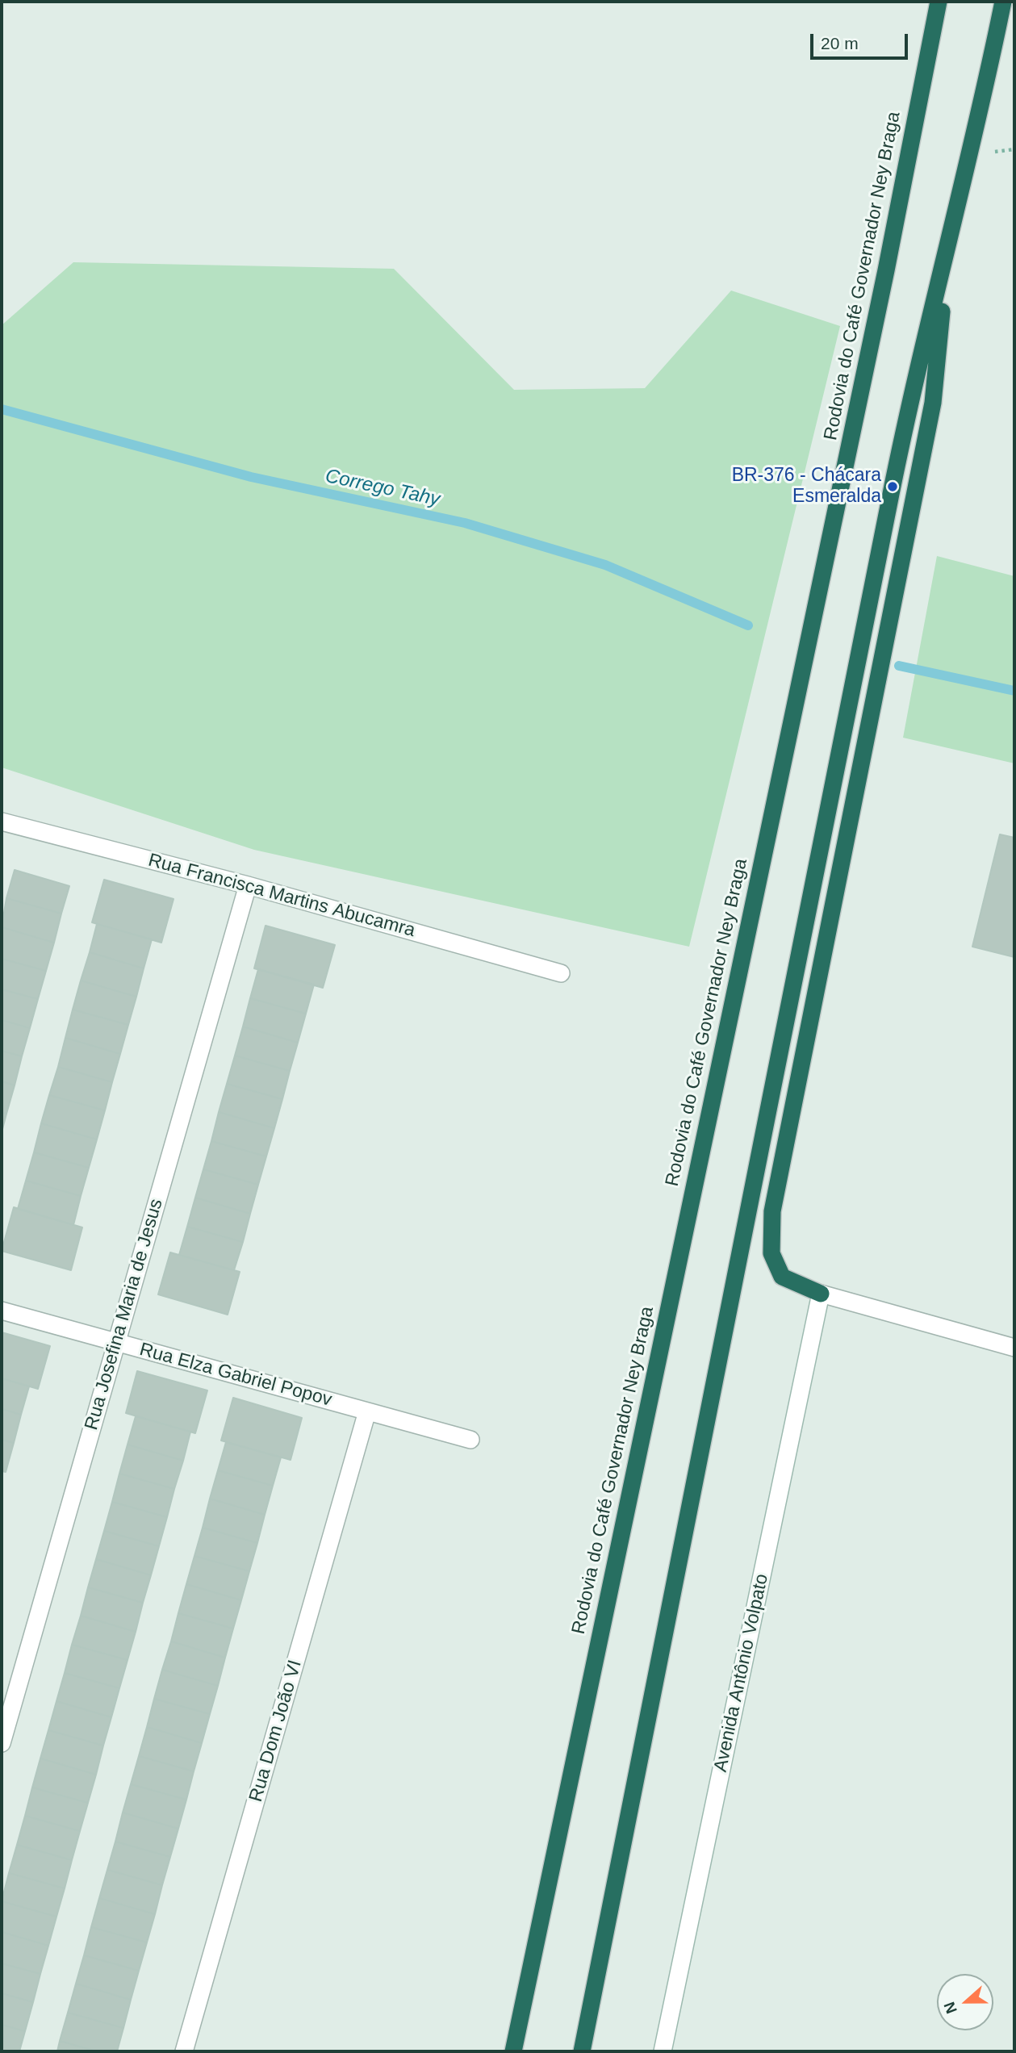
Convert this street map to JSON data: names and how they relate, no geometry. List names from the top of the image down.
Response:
{
  "streets": {
    "highway": ["Rodovia do Café Governador Ney Braga"],
    "street": [
      "Rua Francisca Martins Abucamra",
      "Rua Josefina Maria de Jesus",
      "Rua Elza Gabriel Popov",
      "Avenida Antônio Volpato",
      "Rua Dom João VI"
    ]
  },
  "crossings": [
    ["Rua Francisca Martins Abucamra", "Rua Josefina Maria de Jesus"],
    ["Rua Josefina Maria de Jesus", "Rua Elza Gabriel Popov"],
    ["Rua Elza Gabriel Popov", "Rua Dom João VI"]
  ],
  "water": ["Corrego Tahy"],
  "places": ["BR-376 - Chácara Esmeralda"],
  "scale_bar": "20 m",
  "north": "left"
}
